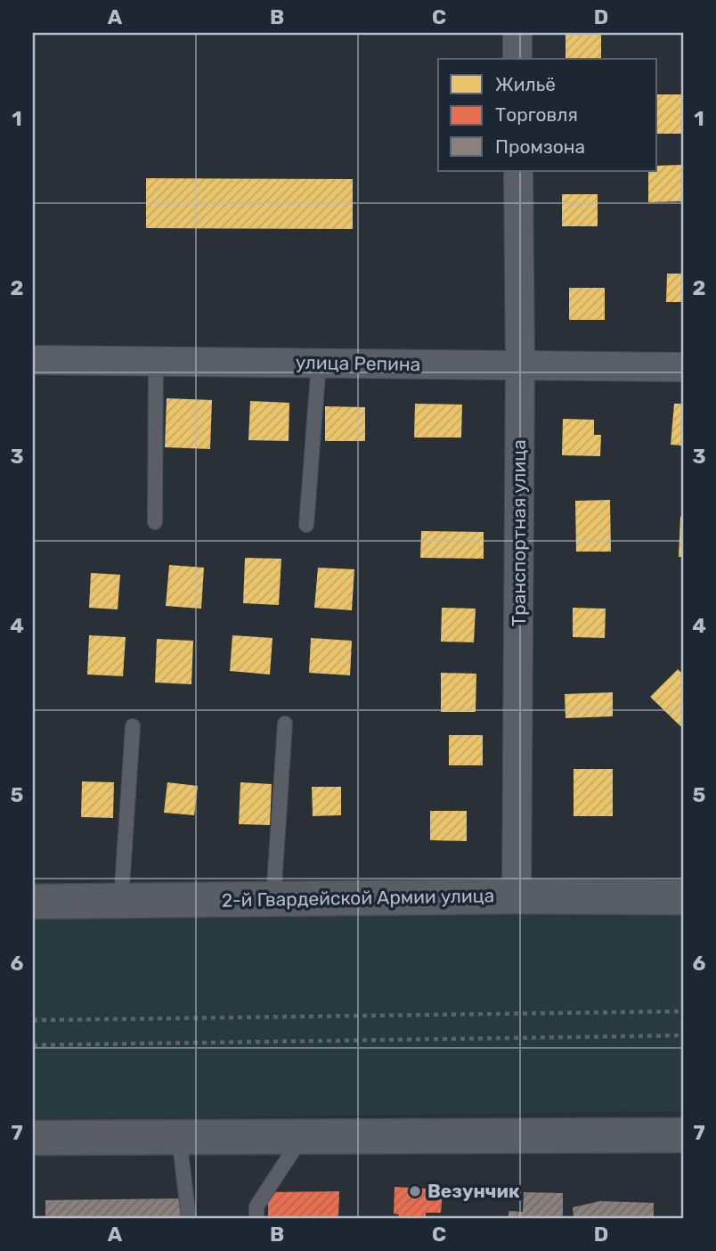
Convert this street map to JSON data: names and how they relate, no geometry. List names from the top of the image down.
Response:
{
  "streets": {
    "main road": ["2-й Гвардейской Армии улица"],
    "street": ["улица Репина", "Транспортная улица"]
  },
  "crossings": [
    ["улица Репина", "Транспортная улица"],
    ["Транспортная улица", "2-й Гвардейской Армии улица"]
  ],
  "places": ["Везунчик"],
  "legend": ["Жильё", "Торговля", "Промзона"],
  "grid": {
    "columns": [
      "A",
      "B",
      "C",
      "D"
    ],
    "rows": [
      "1",
      "2",
      "3",
      "4",
      "5",
      "6",
      "7"
    ]
  }
}
